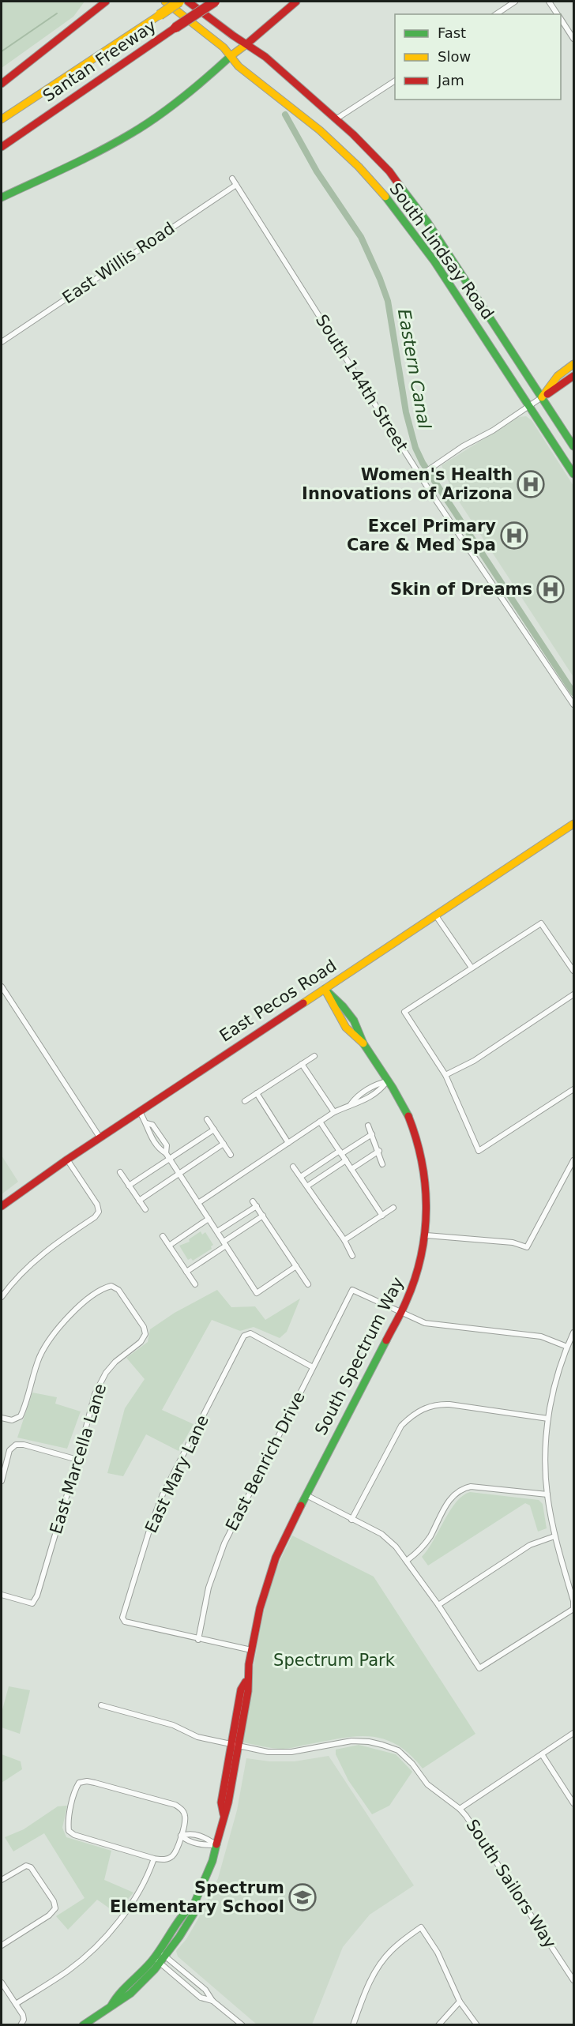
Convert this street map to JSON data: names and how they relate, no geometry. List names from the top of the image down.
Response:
{
  "streets": {
    "main road": [
      "Santan Freeway",
      "South Lindsay Road",
      "East Pecos Road",
      "South Spectrum Way"
    ],
    "street": [
      "East Willis Road",
      "South 144th Street",
      "East Marcella Lane",
      "East Benrich Drive",
      "East Mary Lane",
      "South Sailors Way"
    ]
  },
  "crossings": [
    ["East Willis Road", "South 144th Street"],
    ["East Pecos Road", "South Spectrum Way"],
    ["South Spectrum Way", "East Benrich Drive"],
    ["South Spectrum Way", "South Sailors Way"],
    ["East Benrich Drive", "East Mary Lane"]
  ],
  "water": ["Eastern Canal"],
  "parks": ["Spectrum Park"],
  "places": {
    "hospital": ["Women's Health Innovations of Arizona", "Excel Primary Care & Med Spa", "Skin of Dreams"],
    "school or university": ["Spectrum Elementary School"]
  },
  "legend": ["Fast", "Slow", "Jam"]
}
